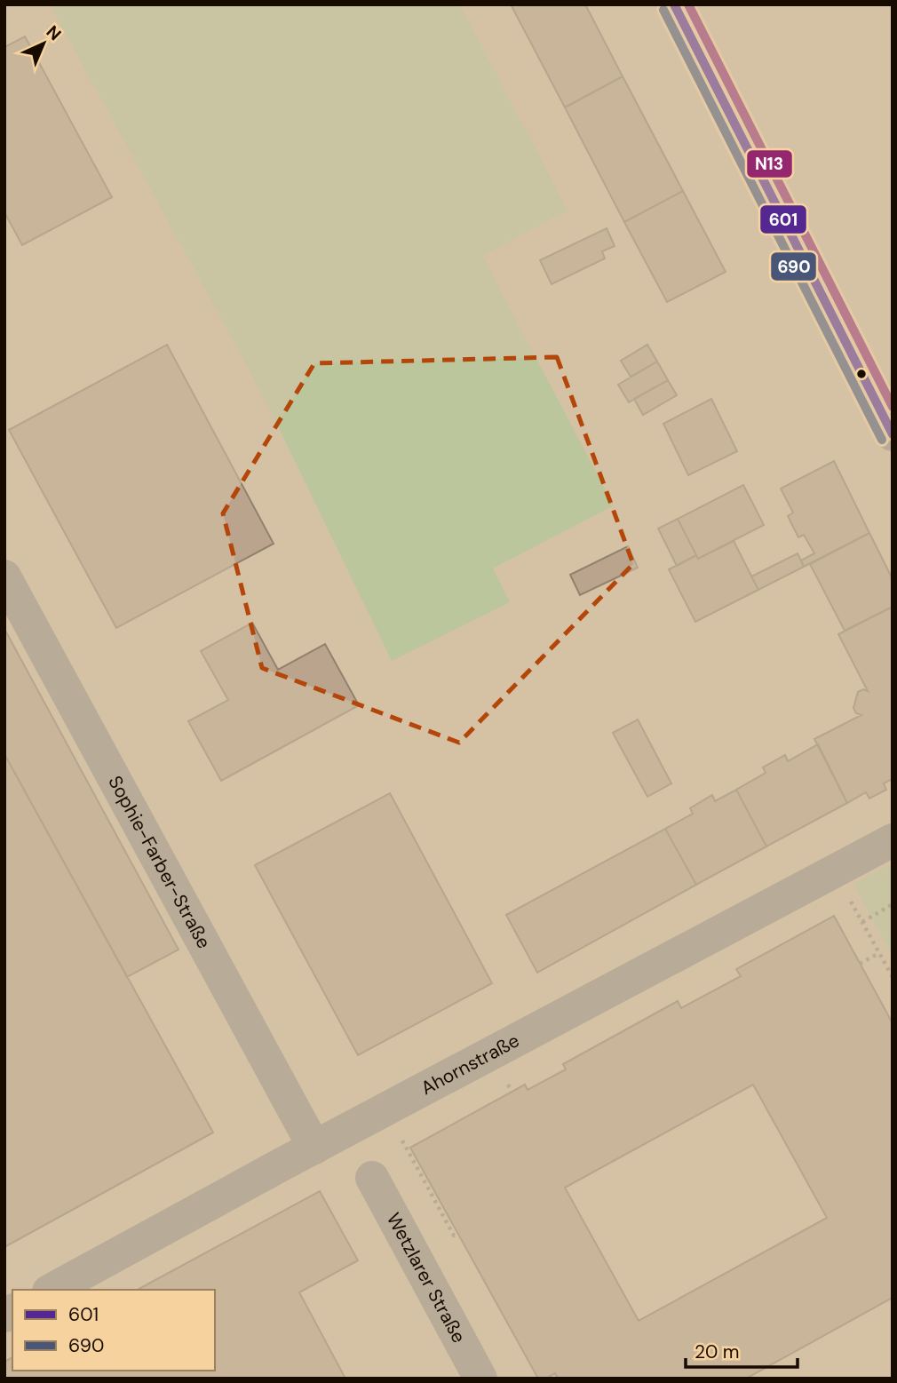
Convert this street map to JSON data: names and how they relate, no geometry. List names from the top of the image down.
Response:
{
  "streets": {
    "street": ["Sophie-Farber-Straße", "Ahornstraße", "Wetzlarer Straße"]
  },
  "crossings": [
    ["Sophie-Farber-Straße", "Ahornstraße"]
  ],
  "lines": ["transit line 601", "transit line N13", "transit line 690"],
  "legend": ["601", "690"],
  "scale_bar": "20 m",
  "north": "top right"
}
